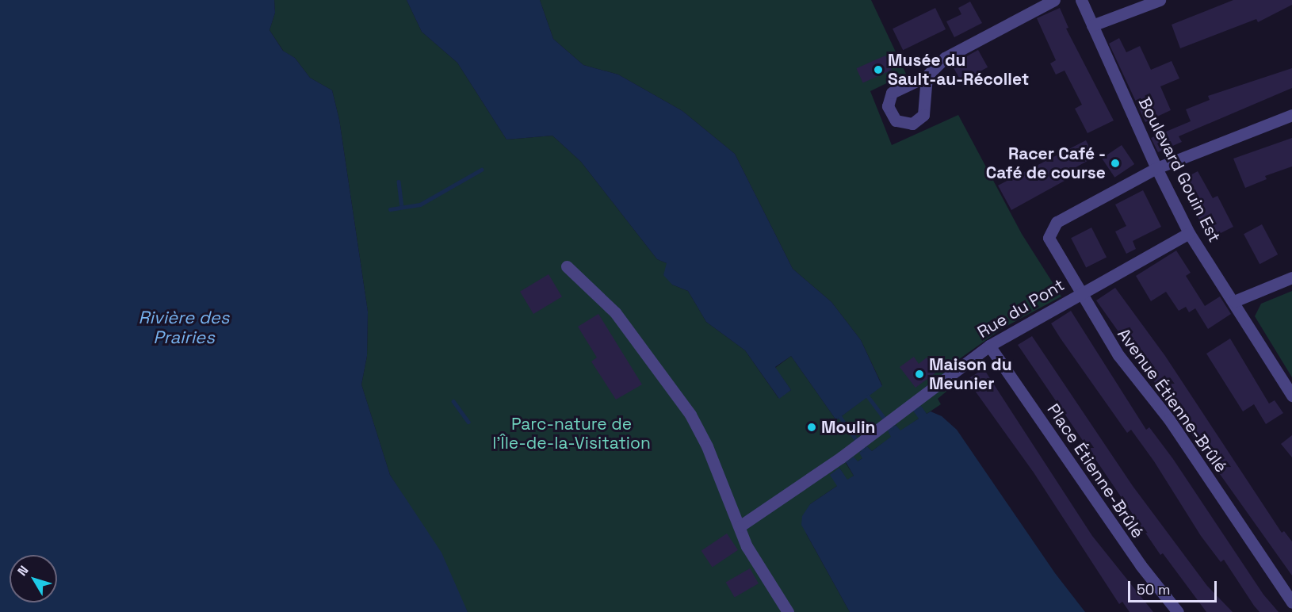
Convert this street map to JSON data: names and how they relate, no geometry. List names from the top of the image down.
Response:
{
  "streets": {
    "street": [
      "Boulevard Gouin Est",
      "Rue du Pont",
      "Avenue Étienne-Brûlé",
      "Place Étienne-Brûlé"
    ]
  },
  "crossings": [
    ["Boulevard Gouin Est", "Rue du Pont"],
    ["Boulevard Gouin Est", "Avenue Étienne-Brûlé"],
    ["Rue du Pont", "Avenue Étienne-Brûlé"],
    ["Rue du Pont", "Place Étienne-Brûlé"]
  ],
  "water": ["Rivière des Prairies"],
  "parks": ["Parc-nature de l'Île-de-la-Visitation"],
  "places": [
    "Musée du Sault-au-Récollet",
    "Racer Café - Café de course",
    "Maison du Meunier",
    "Moulin"
  ],
  "scale_bar": "50 m",
  "north": "top left"
}
